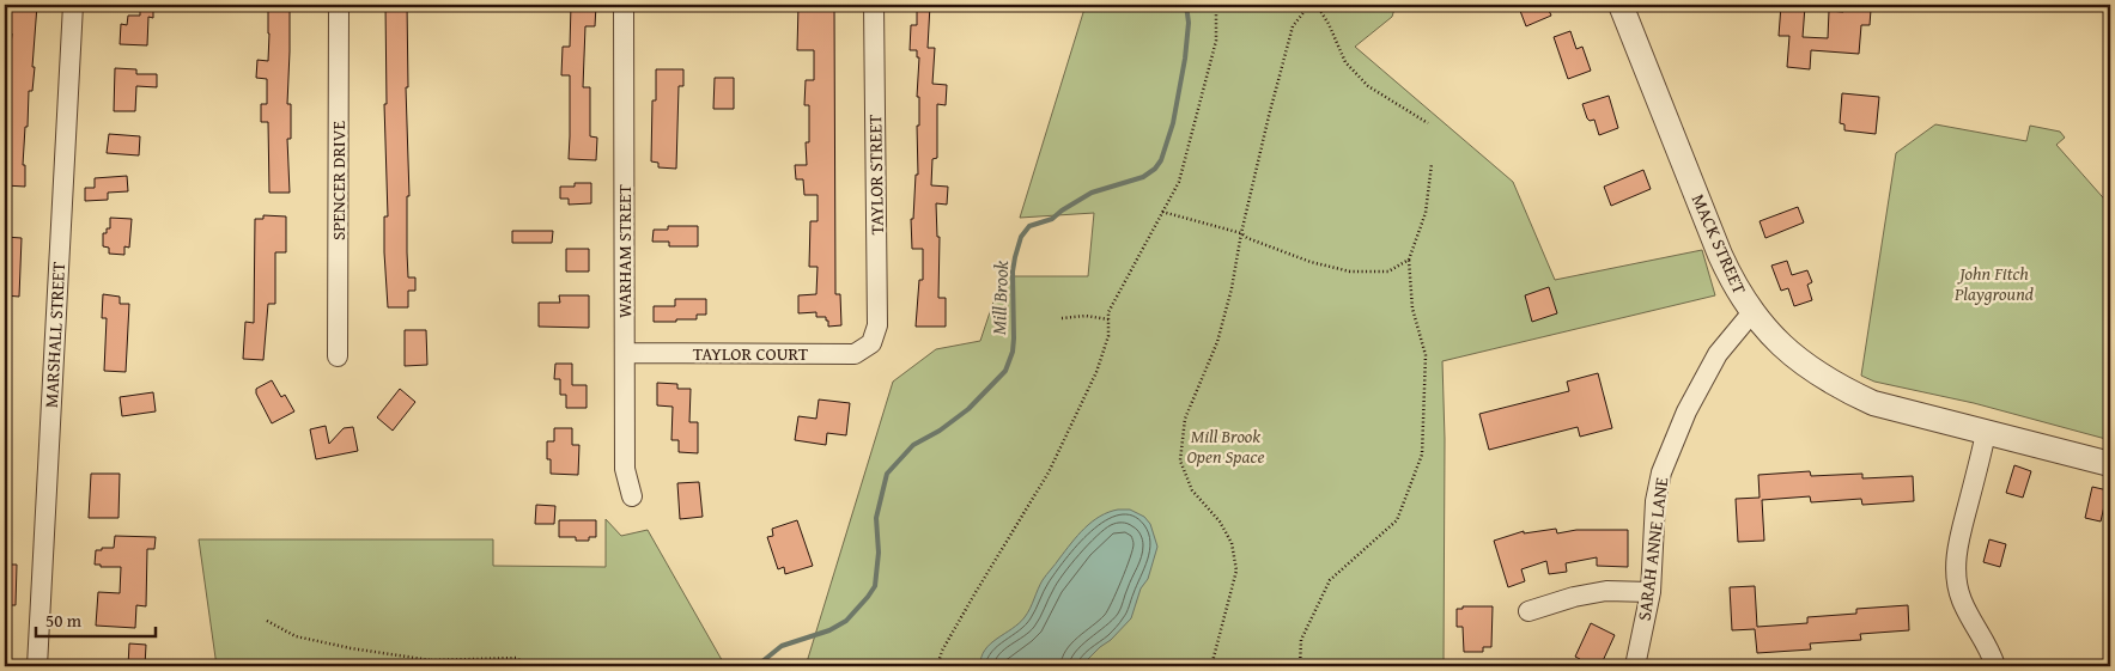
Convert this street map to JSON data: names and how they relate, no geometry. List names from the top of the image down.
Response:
{
  "streets": {
    "street": [
      "TAYLOR STREET",
      "SPENCER DRIVE",
      "MACK STREET",
      "WARHAM STREET",
      "MARSHALL STREET",
      "TAYLOR COURT",
      "SARAH ANNE LANE"
    ]
  },
  "crossings": [
    ["TAYLOR STREET", "TAYLOR COURT"],
    ["MACK STREET", "SARAH ANNE LANE"],
    ["WARHAM STREET", "TAYLOR COURT"]
  ],
  "water": ["Mill Brook"],
  "parks": ["John Fitch Playground", "Mill Brook Open Space"],
  "scale_bar": "50 m"
}
